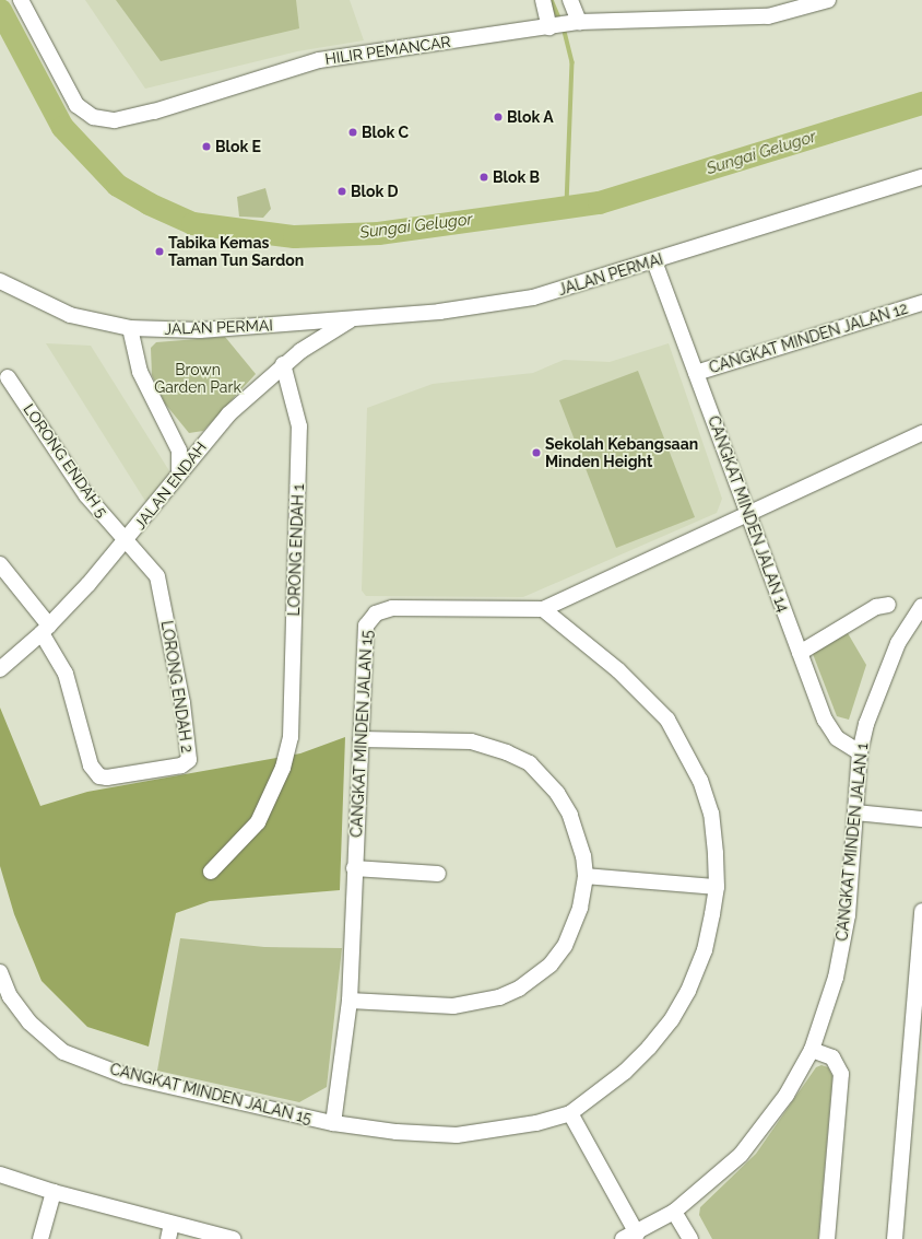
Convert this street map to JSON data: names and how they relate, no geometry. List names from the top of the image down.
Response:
{
  "streets": {
    "street": [
      "HILIR PEMANCAR",
      "JALAN PERMAI",
      "CANGKAT MINDEN JALAN 12",
      "LORONG ENDAH 5",
      "JALAN ENDAH",
      "CANGKAT MINDEN JALAN 14",
      "LORONG ENDAH 1",
      "LORONG ENDAH 2",
      "CANGKAT MINDEN JALAN 15",
      "CANGKAT MINDEN JALAN 1"
    ]
  },
  "crossings": [
    ["JALAN PERMAI", "JALAN ENDAH"],
    ["JALAN PERMAI", "CANGKAT MINDEN JALAN 14"],
    ["CANGKAT MINDEN JALAN 12", "CANGKAT MINDEN JALAN 14"],
    ["LORONG ENDAH 5", "JALAN ENDAH"],
    ["LORONG ENDAH 5", "LORONG ENDAH 2"],
    ["JALAN ENDAH", "LORONG ENDAH 1"],
    ["JALAN ENDAH", "LORONG ENDAH 2"],
    ["CANGKAT MINDEN JALAN 14", "CANGKAT MINDEN JALAN 1"]
  ],
  "water": ["Sungai Gelugor"],
  "parks": ["Brown Garden Park"],
  "places": [
    "Blok A",
    "Blok C",
    "Blok E",
    "Blok B",
    "Blok D",
    "Tabika Kemas Taman Tun Sardon",
    "Sekolah Kebangsaan Minden Height"
  ]
}
